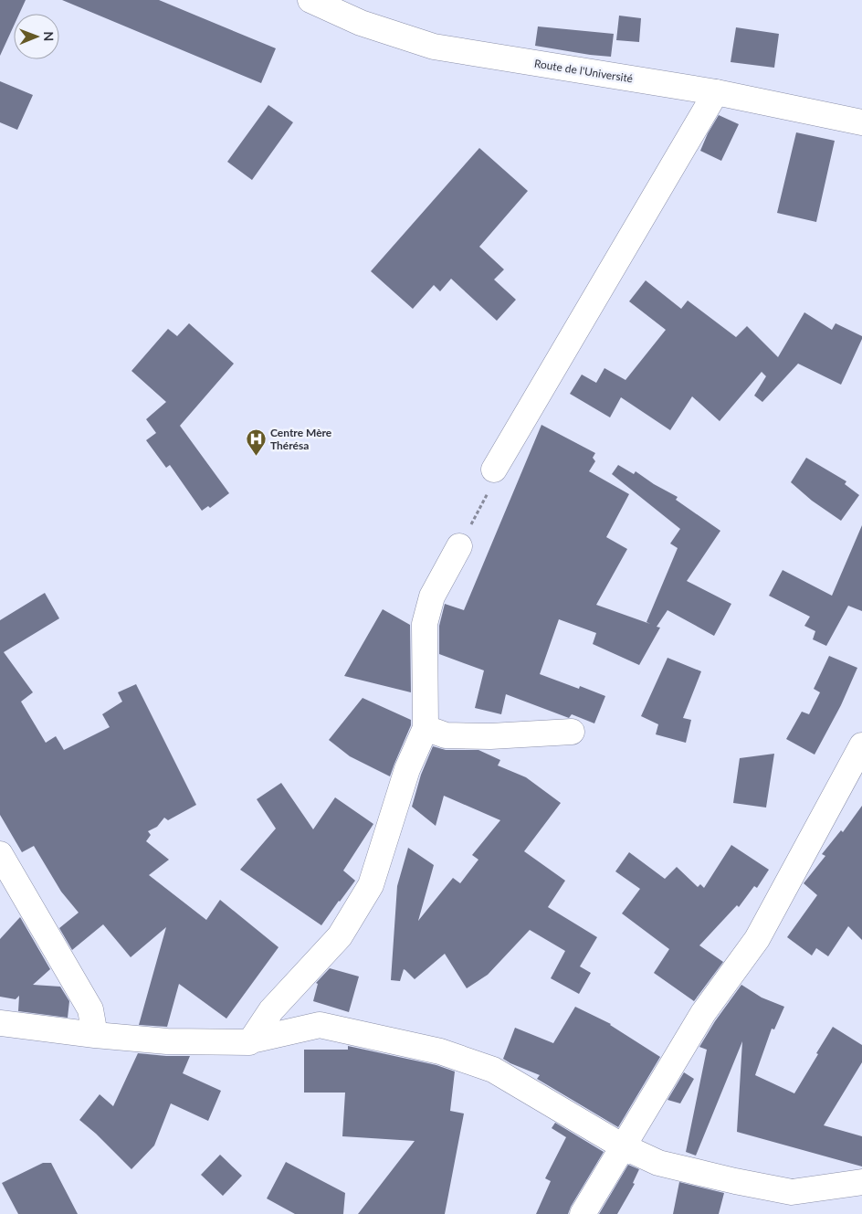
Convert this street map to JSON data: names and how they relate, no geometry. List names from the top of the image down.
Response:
{
  "streets": {
    "street": ["Route de l'Université"]
  },
  "places": {
    "hospital": ["Centre Mère Thérésa"]
  },
  "north": "right"
}
